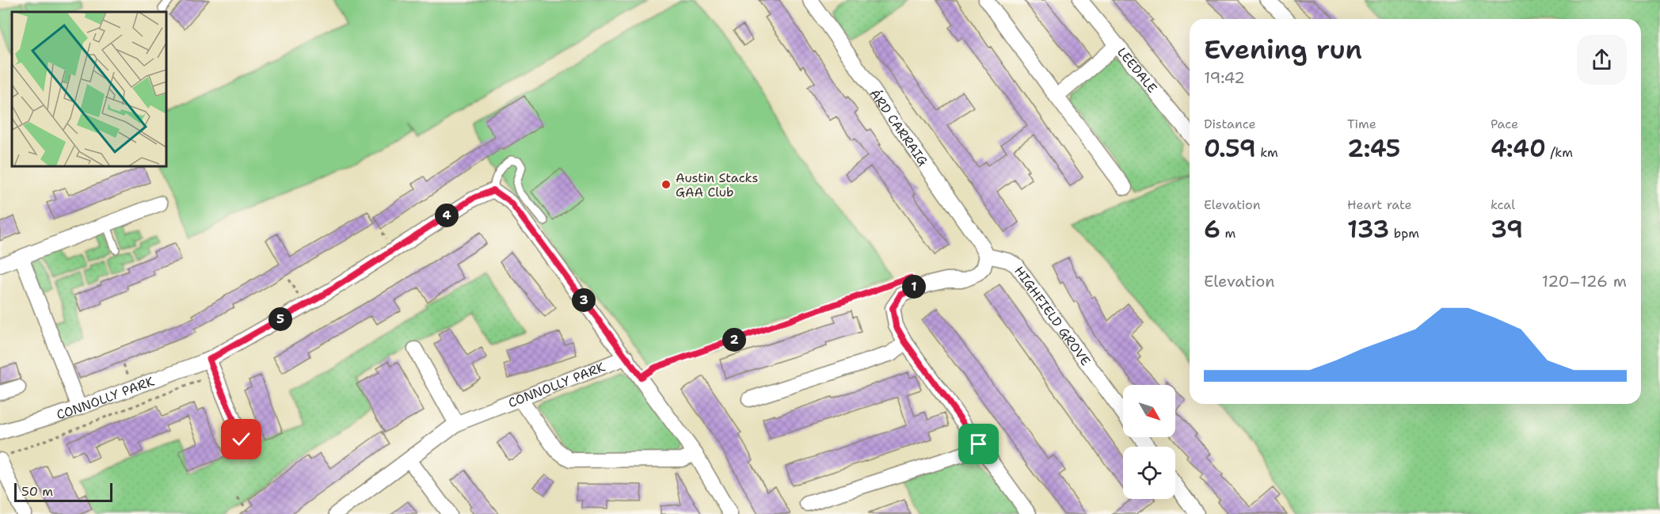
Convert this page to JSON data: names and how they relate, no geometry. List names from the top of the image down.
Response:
{
  "streets": {
    "street": [
      "LEEDALE",
      "ÁRD CARRAIG",
      "HIGHFIELD GROVE",
      "CONNOLLY PARK"
    ]
  },
  "crossings": [
    ["ÁRD CARRAIG", "HIGHFIELD GROVE"]
  ],
  "places": ["Austin Stacks GAA Club"],
  "scale_bar": "50 m",
  "north": "bottom right",
  "page": {
    "heading": ["Evening run", "19:42"],
    "stats": [
      ["Distance", "0.59 km"],
      ["Time", "2:45"],
      ["Pace", "4:40 /km"],
      ["Elevation", "6 m"],
      ["Heart rate", "133 bpm"],
      ["kcal", "39"]
    ],
    "pins": [
      "4",
      "1",
      "3",
      "5",
      "2"
    ],
    "chart": ["Elevation", "120–126 m"],
    "scale": "50 m"
  }
}
